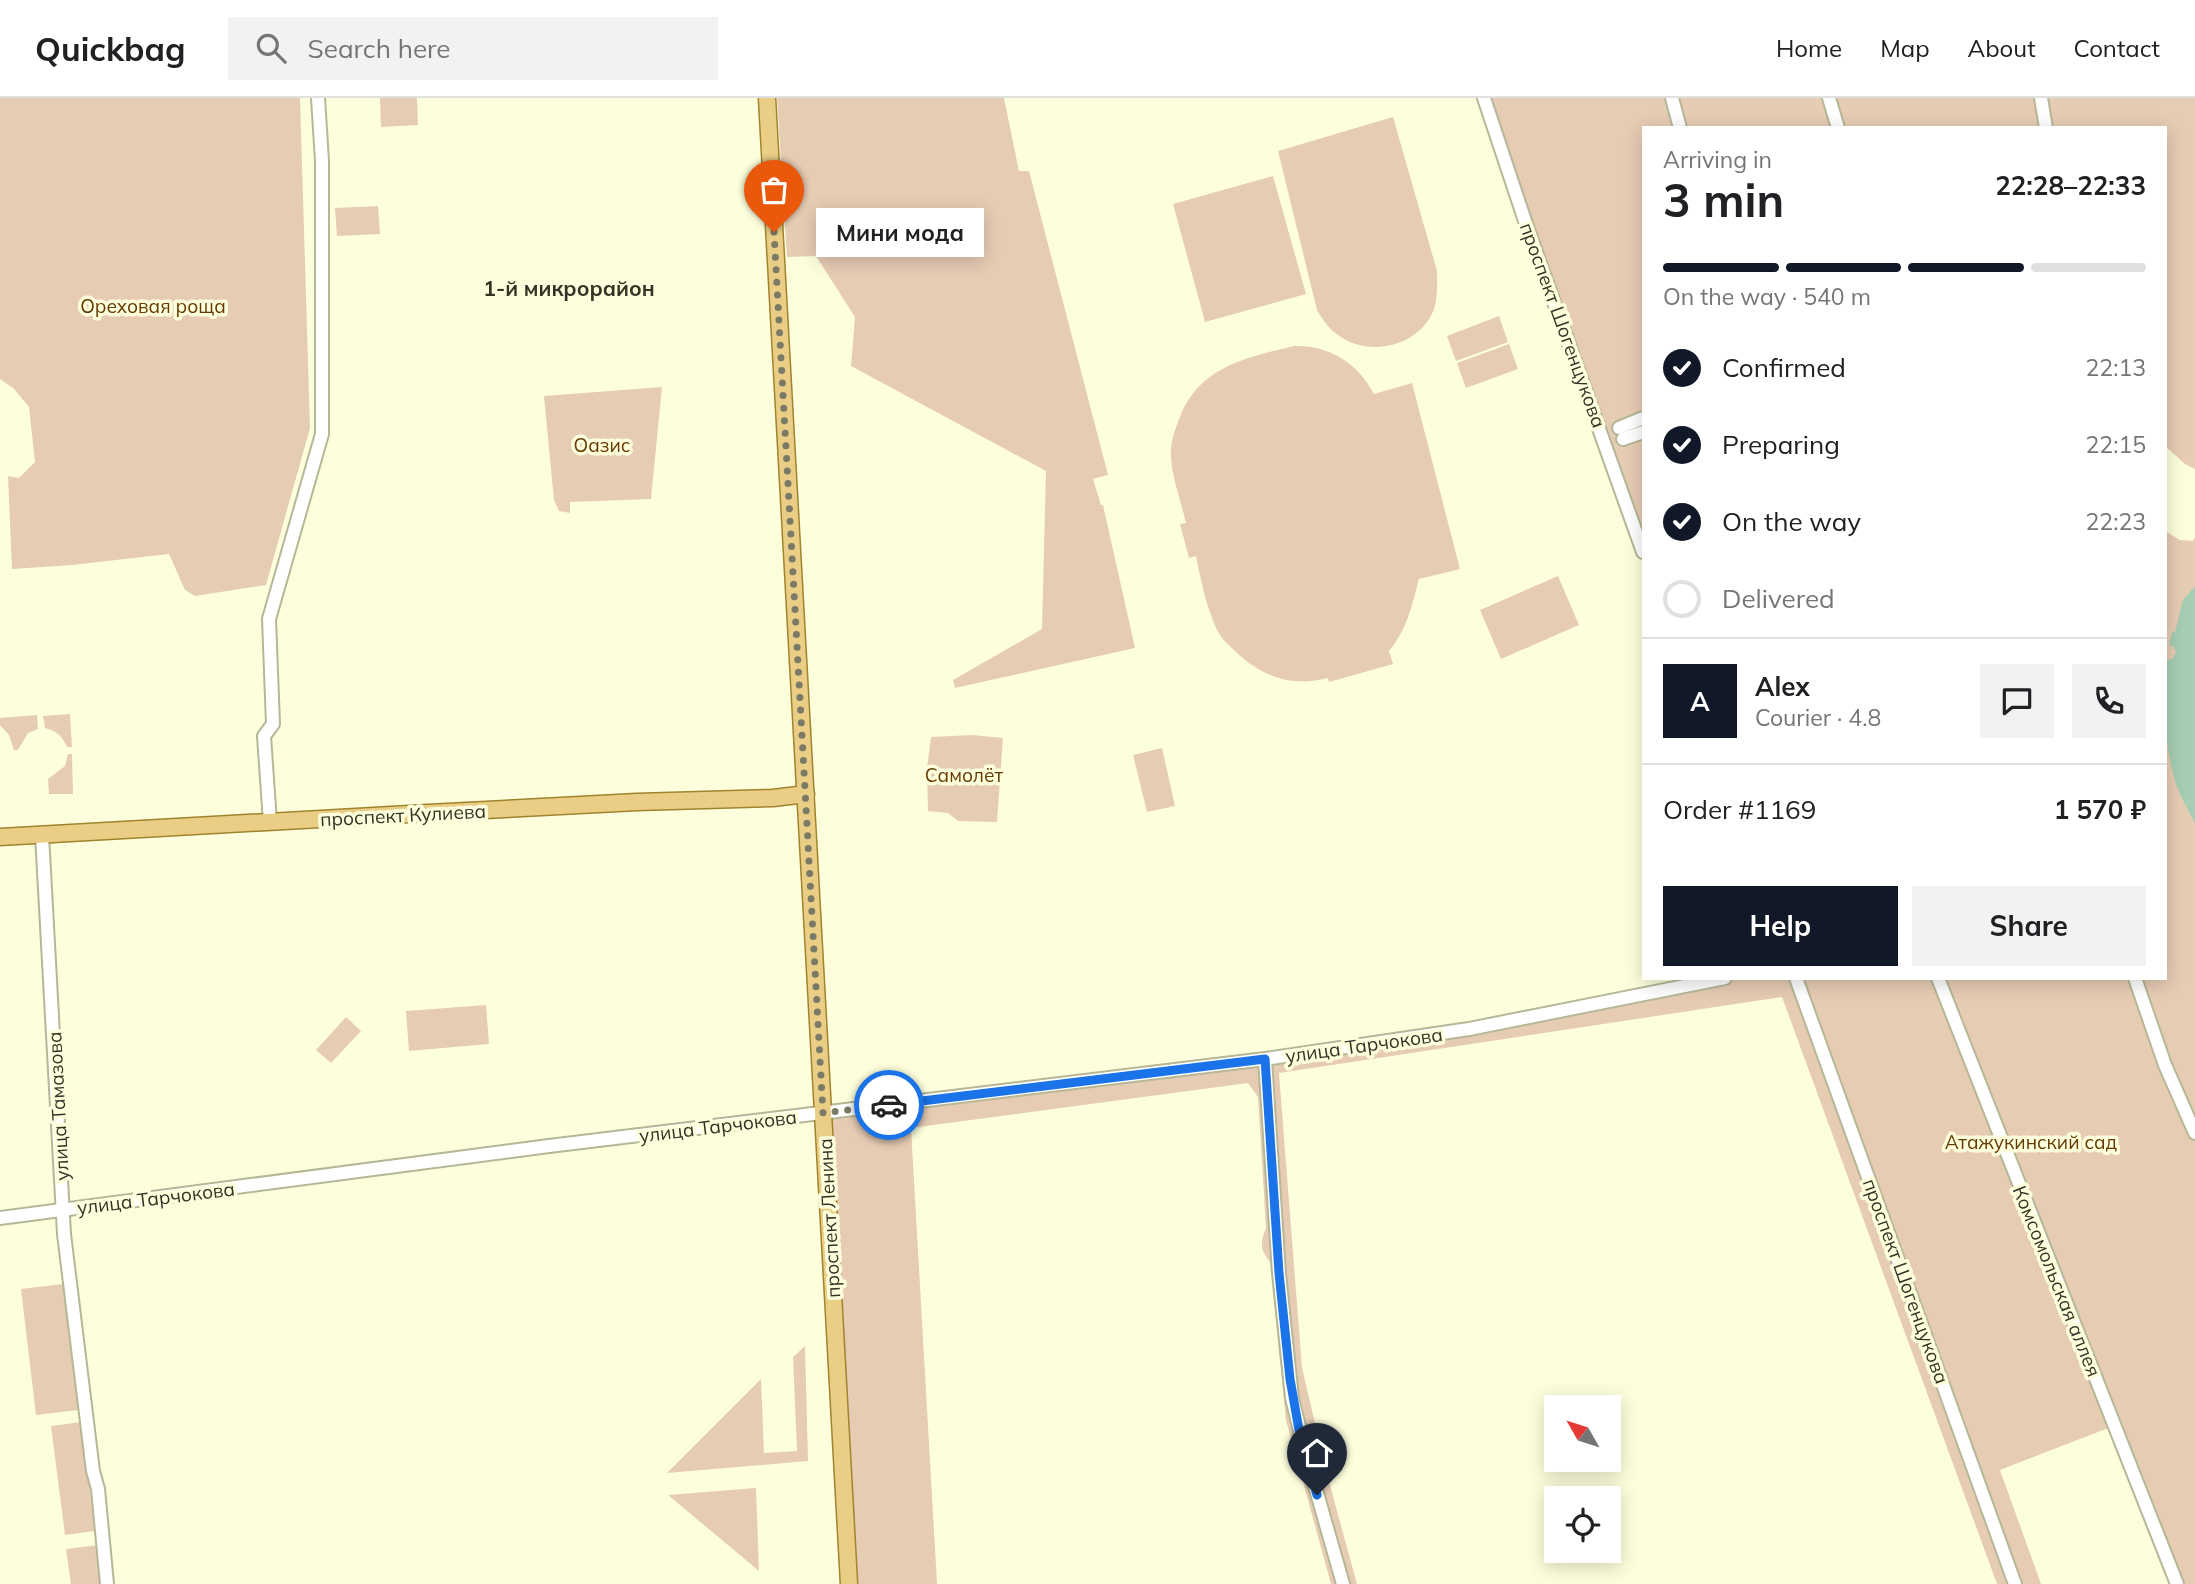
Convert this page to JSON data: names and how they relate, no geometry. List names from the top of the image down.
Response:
{
  "streets": {
    "main road": ["проспект Кулиева", "проспект Ленина"],
    "street": [
      "проспект Шогенцукова",
      "улица Тарчокова",
      "улица Тамазова",
      "Комсомольская аллея"
    ]
  },
  "crossings": [
    ["проспект Кулиева", "улица Тамазова"],
    ["проспект Кулиева", "проспект Ленина"],
    ["улица Тарчокова", "улица Тамазова"],
    ["улица Тарчокова", "проспект Ленина"]
  ],
  "districts": ["1-й микрорайон"],
  "parks": [
    "Ореховая роща",
    "Оазис",
    "Самолёт",
    "Атажукинский сад"
  ],
  "places": ["Мини мода"],
  "north": "top left",
  "page": {
    "header": "Quickbag",
    "search": "Search here",
    "nav": [
      "Home",
      "Map",
      "About",
      "Contact"
    ],
    "heading": ["3 min", "Arriving in", "22:28–22:33"],
    "panel": [
      "Alex",
      "Courier · 4.8",
      "Order #1169",
      "1 570 ₽"
    ],
    "bubble": "Мини мода",
    "bar": "On the way · 540 m",
    "list": [
      ["Confirmed", "22:13"],
      ["Preparing", "22:15"],
      ["On the way", "22:23"],
      "Delivered"
    ],
    "round": "A",
    "buttons": ["Help", "Share"]
  }
}
